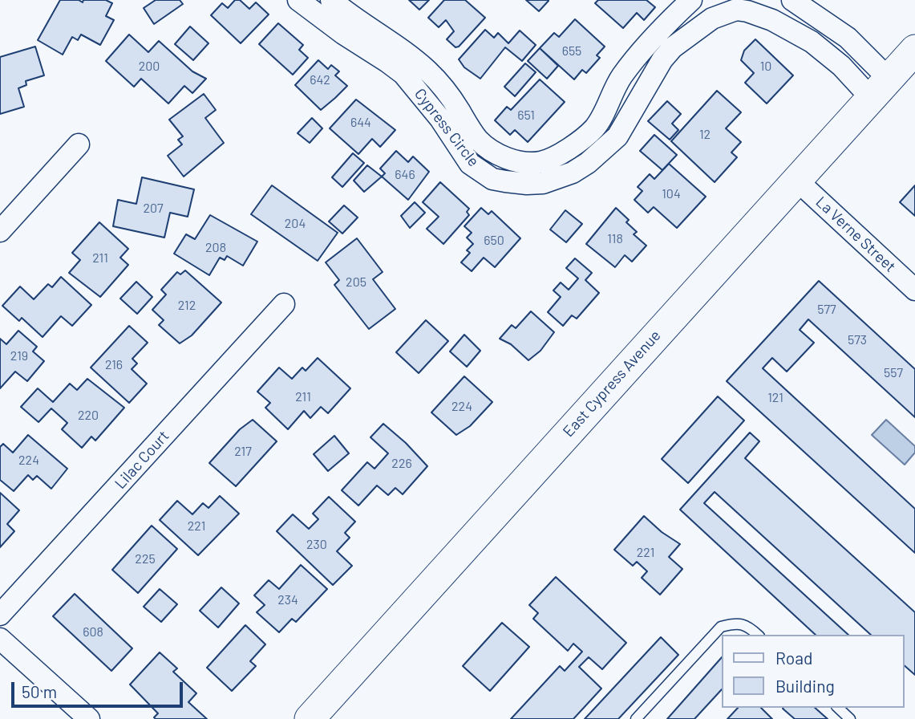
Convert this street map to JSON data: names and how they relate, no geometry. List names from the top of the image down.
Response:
{
  "streets": {
    "main road": ["East Cypress Avenue"],
    "street": ["Cypress Circle", "La Verne Street", "Lilac Court"]
  },
  "crossings": [
    ["La Verne Street", "East Cypress Avenue"]
  ],
  "house_numbers": [
    "655",
    "200",
    "10",
    "642",
    "651",
    "644",
    "12",
    "646",
    "104",
    "207",
    "204",
    "118",
    "650",
    "208",
    "211",
    "205",
    "212",
    "577",
    "573",
    "219",
    "216",
    "557",
    "211",
    "121",
    "224",
    "220",
    "217",
    "224",
    "226",
    "221",
    "230",
    "221",
    "225",
    "234",
    "608"
  ],
  "legend": ["Road", "Building"],
  "scale_bar": "50 m"
}
